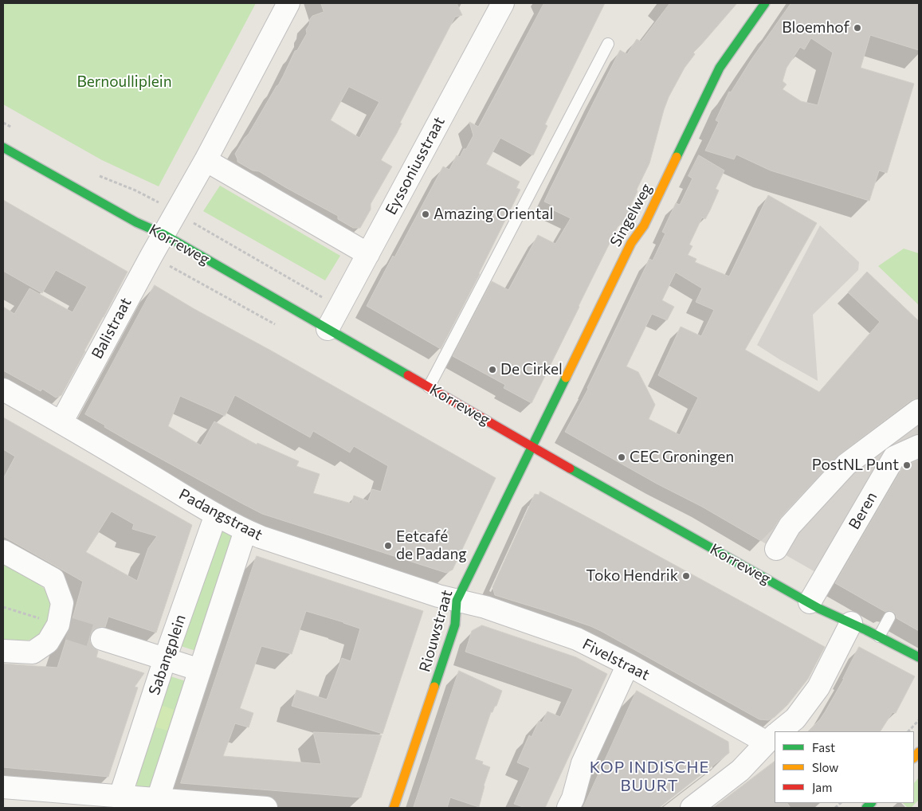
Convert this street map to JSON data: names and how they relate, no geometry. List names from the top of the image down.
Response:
{
  "streets": {
    "street": [
      "Eyssoniusstraat",
      "Singelweg",
      "Korreweg",
      "Balistraat",
      "Beren",
      "Padangstraat",
      "Riouwstraat",
      "Sabangplein",
      "Fivelstraat"
    ]
  },
  "crossings": [
    ["Eyssoniusstraat", "Korreweg"],
    ["Singelweg", "Korreweg"],
    ["Singelweg", "Riouwstraat"],
    ["Korreweg", "Balistraat"],
    ["Korreweg", "Beren"],
    ["Korreweg", "Riouwstraat"],
    ["Balistraat", "Padangstraat"],
    ["Padangstraat", "Riouwstraat"],
    ["Padangstraat", "Sabangplein"],
    ["Padangstraat", "Fivelstraat"],
    ["Riouwstraat", "Fivelstraat"]
  ],
  "districts": ["KOP INDISCHE BUURT"],
  "parks": ["Bernoulliplein"],
  "places": [
    "Bloemhof",
    "Amazing Oriental",
    "De Cirkel",
    "CEC Groningen",
    "PostNL Punt",
    "Eetcafé de Padang",
    "Toko Hendrik"
  ],
  "legend": ["Fast", "Slow", "Jam"]
}
